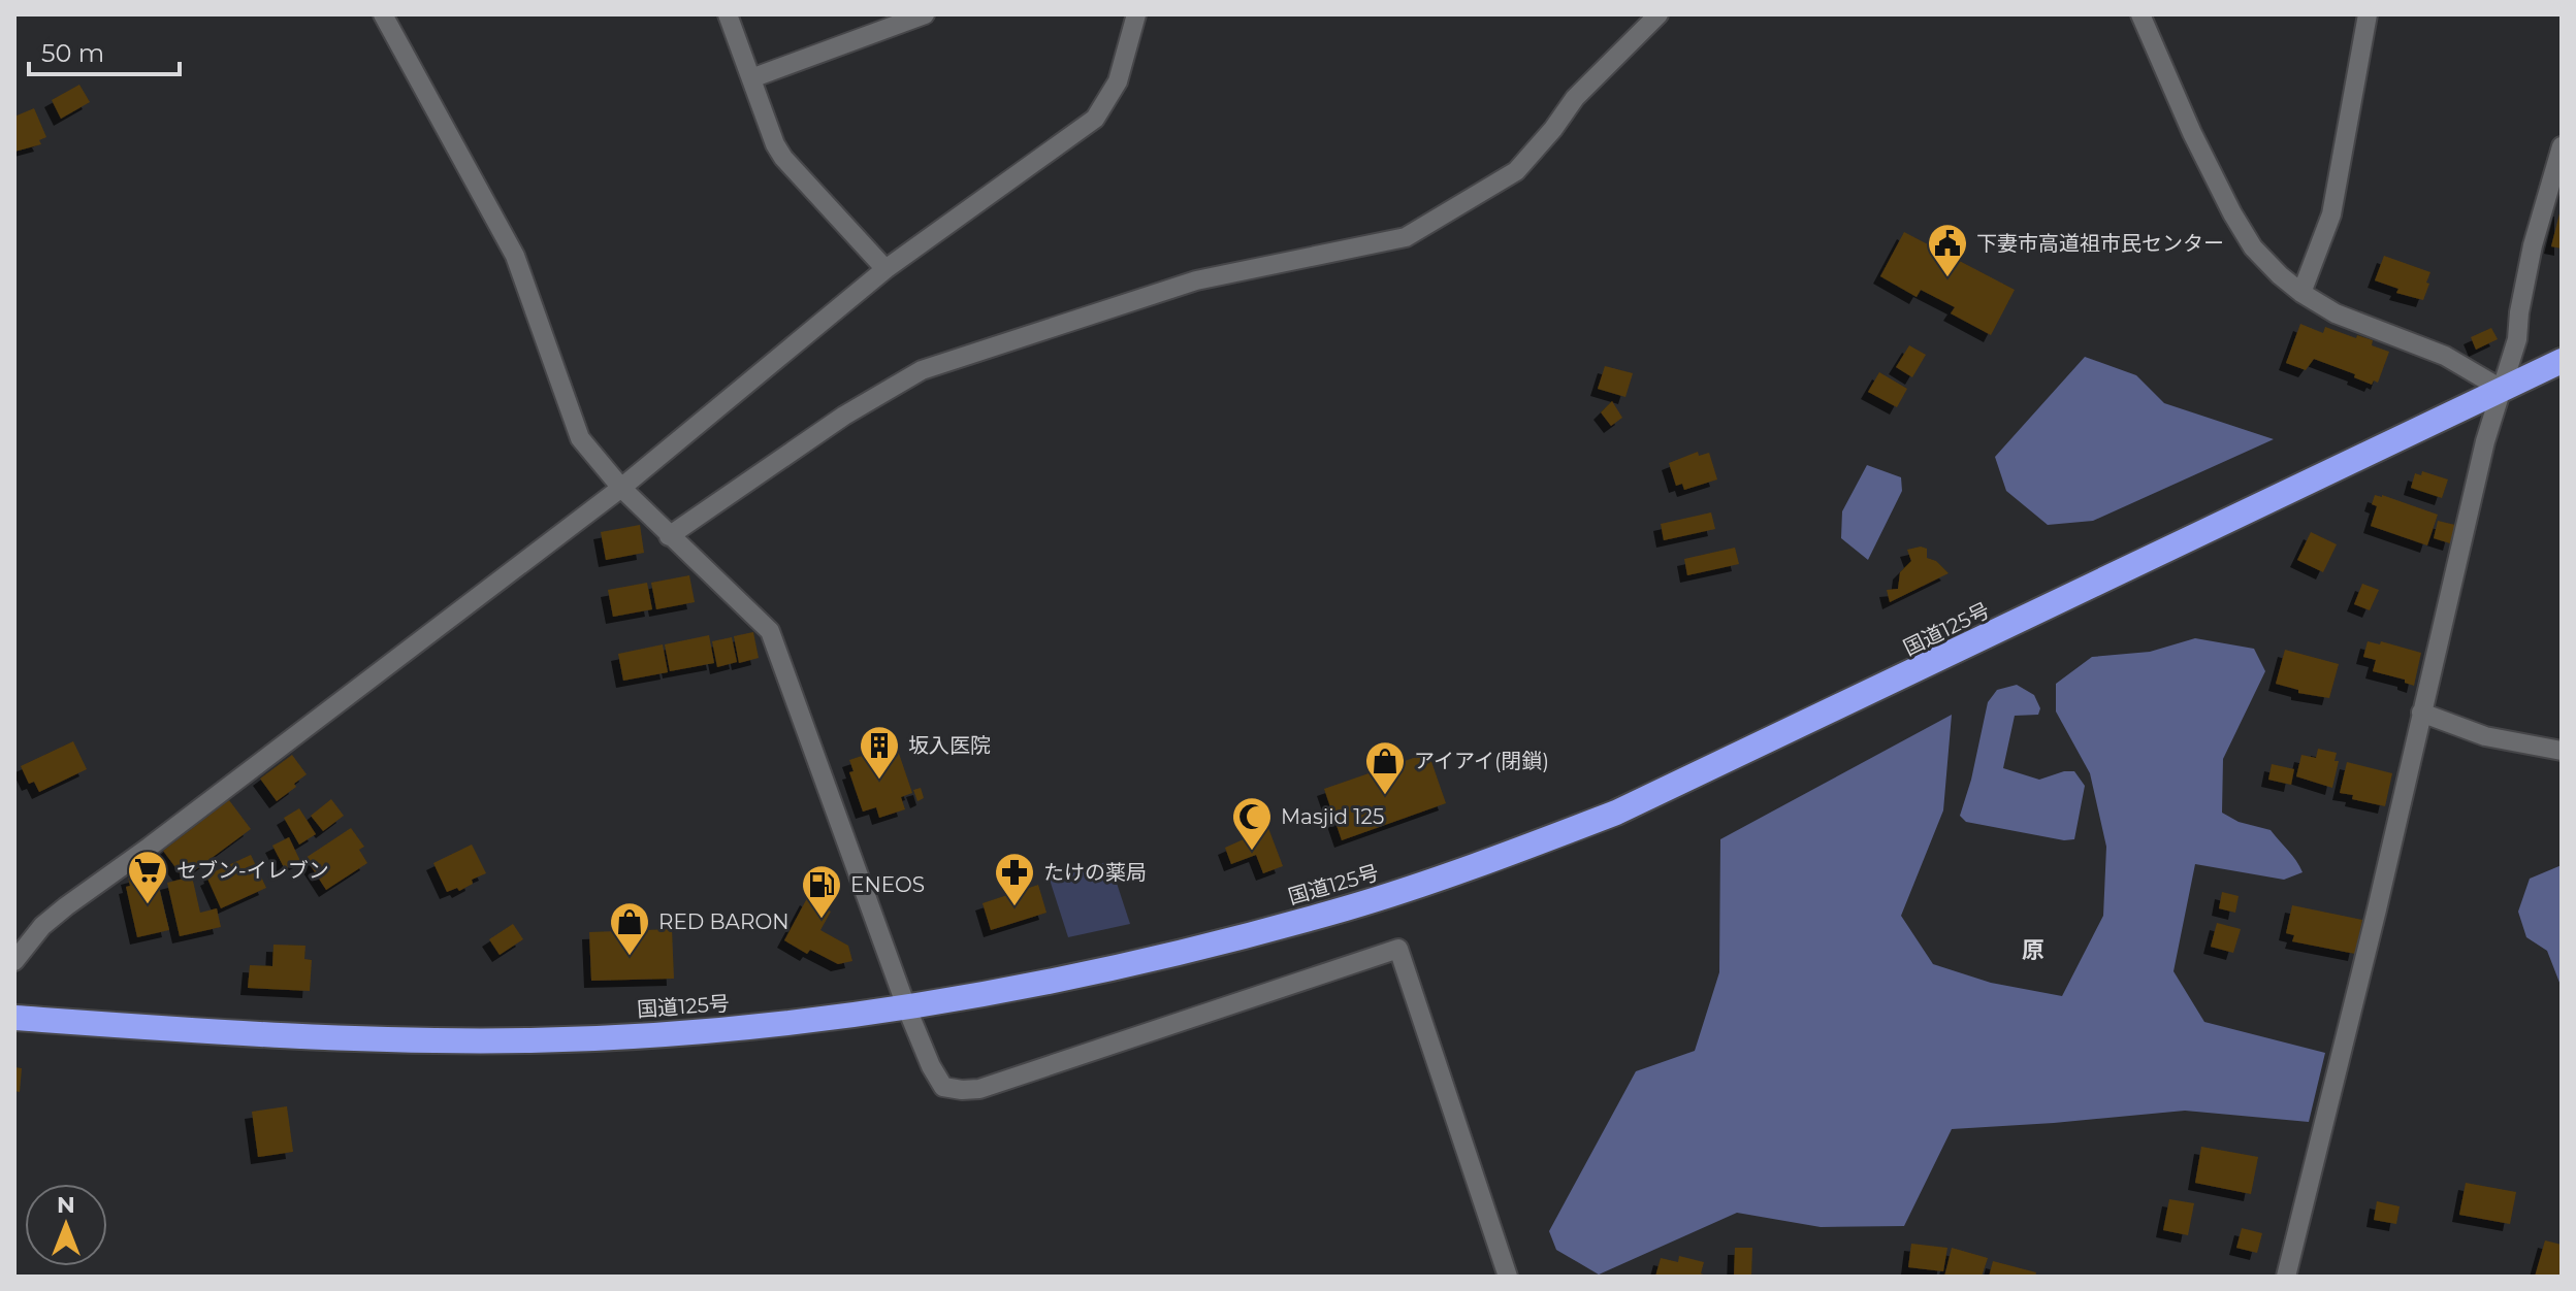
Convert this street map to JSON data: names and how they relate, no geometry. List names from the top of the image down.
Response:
{
  "streets": {
    "highway": ["国道125号"]
  },
  "districts": ["原"],
  "places": {
    "public building": ["下妻市高道祖市民センター"],
    "building": ["坂入医院"],
    "shop": ["アイアイ(閉鎖)", "RED BARON"],
    "mosque": ["Masjid 125"],
    "supermarket": ["セブン-イレブン"],
    "pharmacy": ["たけの薬局"],
    "fuel station": ["ENEOS"]
  },
  "scale_bar": "50 m",
  "north": "top"
}
